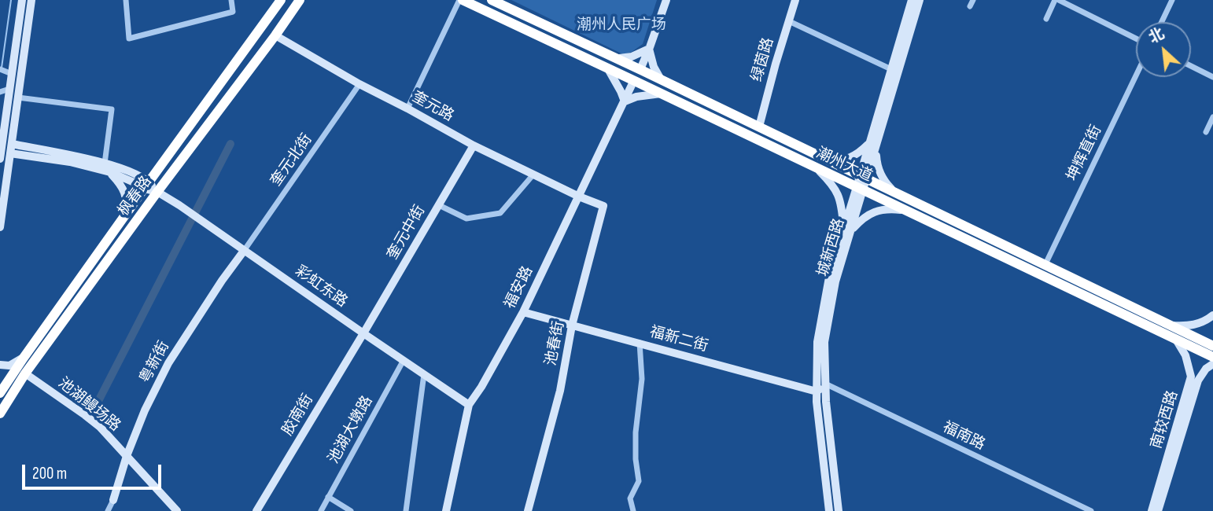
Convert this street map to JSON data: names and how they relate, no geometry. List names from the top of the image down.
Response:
{
  "streets": {
    "highway": ["潮州大道", "枫春路"],
    "street": [
      "绿茵路",
      "奎元路",
      "坤辉直街",
      "奎元北街",
      "奎元中街",
      "城新西路",
      "彩虹东路",
      "福安路",
      "福新二街",
      "池春街",
      "粤新街",
      "池湖鳗场路",
      "胶南街",
      "南较西路",
      "池湖大墩路",
      "福南路"
    ]
  },
  "crossings": [
    ["绿茵路", "潮州大道"],
    ["奎元路", "奎元北街"],
    ["奎元路", "枫春路"],
    ["奎元路", "奎元中街"],
    ["奎元路", "福安路"],
    ["奎元路", "池春街"],
    ["坤辉直街", "潮州大道"],
    ["奎元北街", "彩虹东路"],
    ["奎元北街", "粤新街"],
    ["潮州大道", "城新西路"],
    ["潮州大道", "福安路"],
    ["潮州大道", "南较西路"],
    ["枫春路", "彩虹东路"],
    ["枫春路", "池湖鳗场路"],
    ["奎元中街", "彩虹东路"],
    ["奎元中街", "胶南街"],
    ["城新西路", "福新二街"],
    ["城新西路", "福南路"],
    ["彩虹东路", "福安路"],
    ["彩虹东路", "粤新街"],
    ["彩虹东路", "胶南街"],
    ["彩虹东路", "池湖大墩路"],
    ["福安路", "福新二街"],
    ["福安路", "池春街"],
    ["福新二街", "池春街"],
    ["粤新街", "池湖鳗场路"]
  ],
  "parks": ["潮州人民广场"],
  "scale_bar": "200 m",
  "north": "top left"
}
